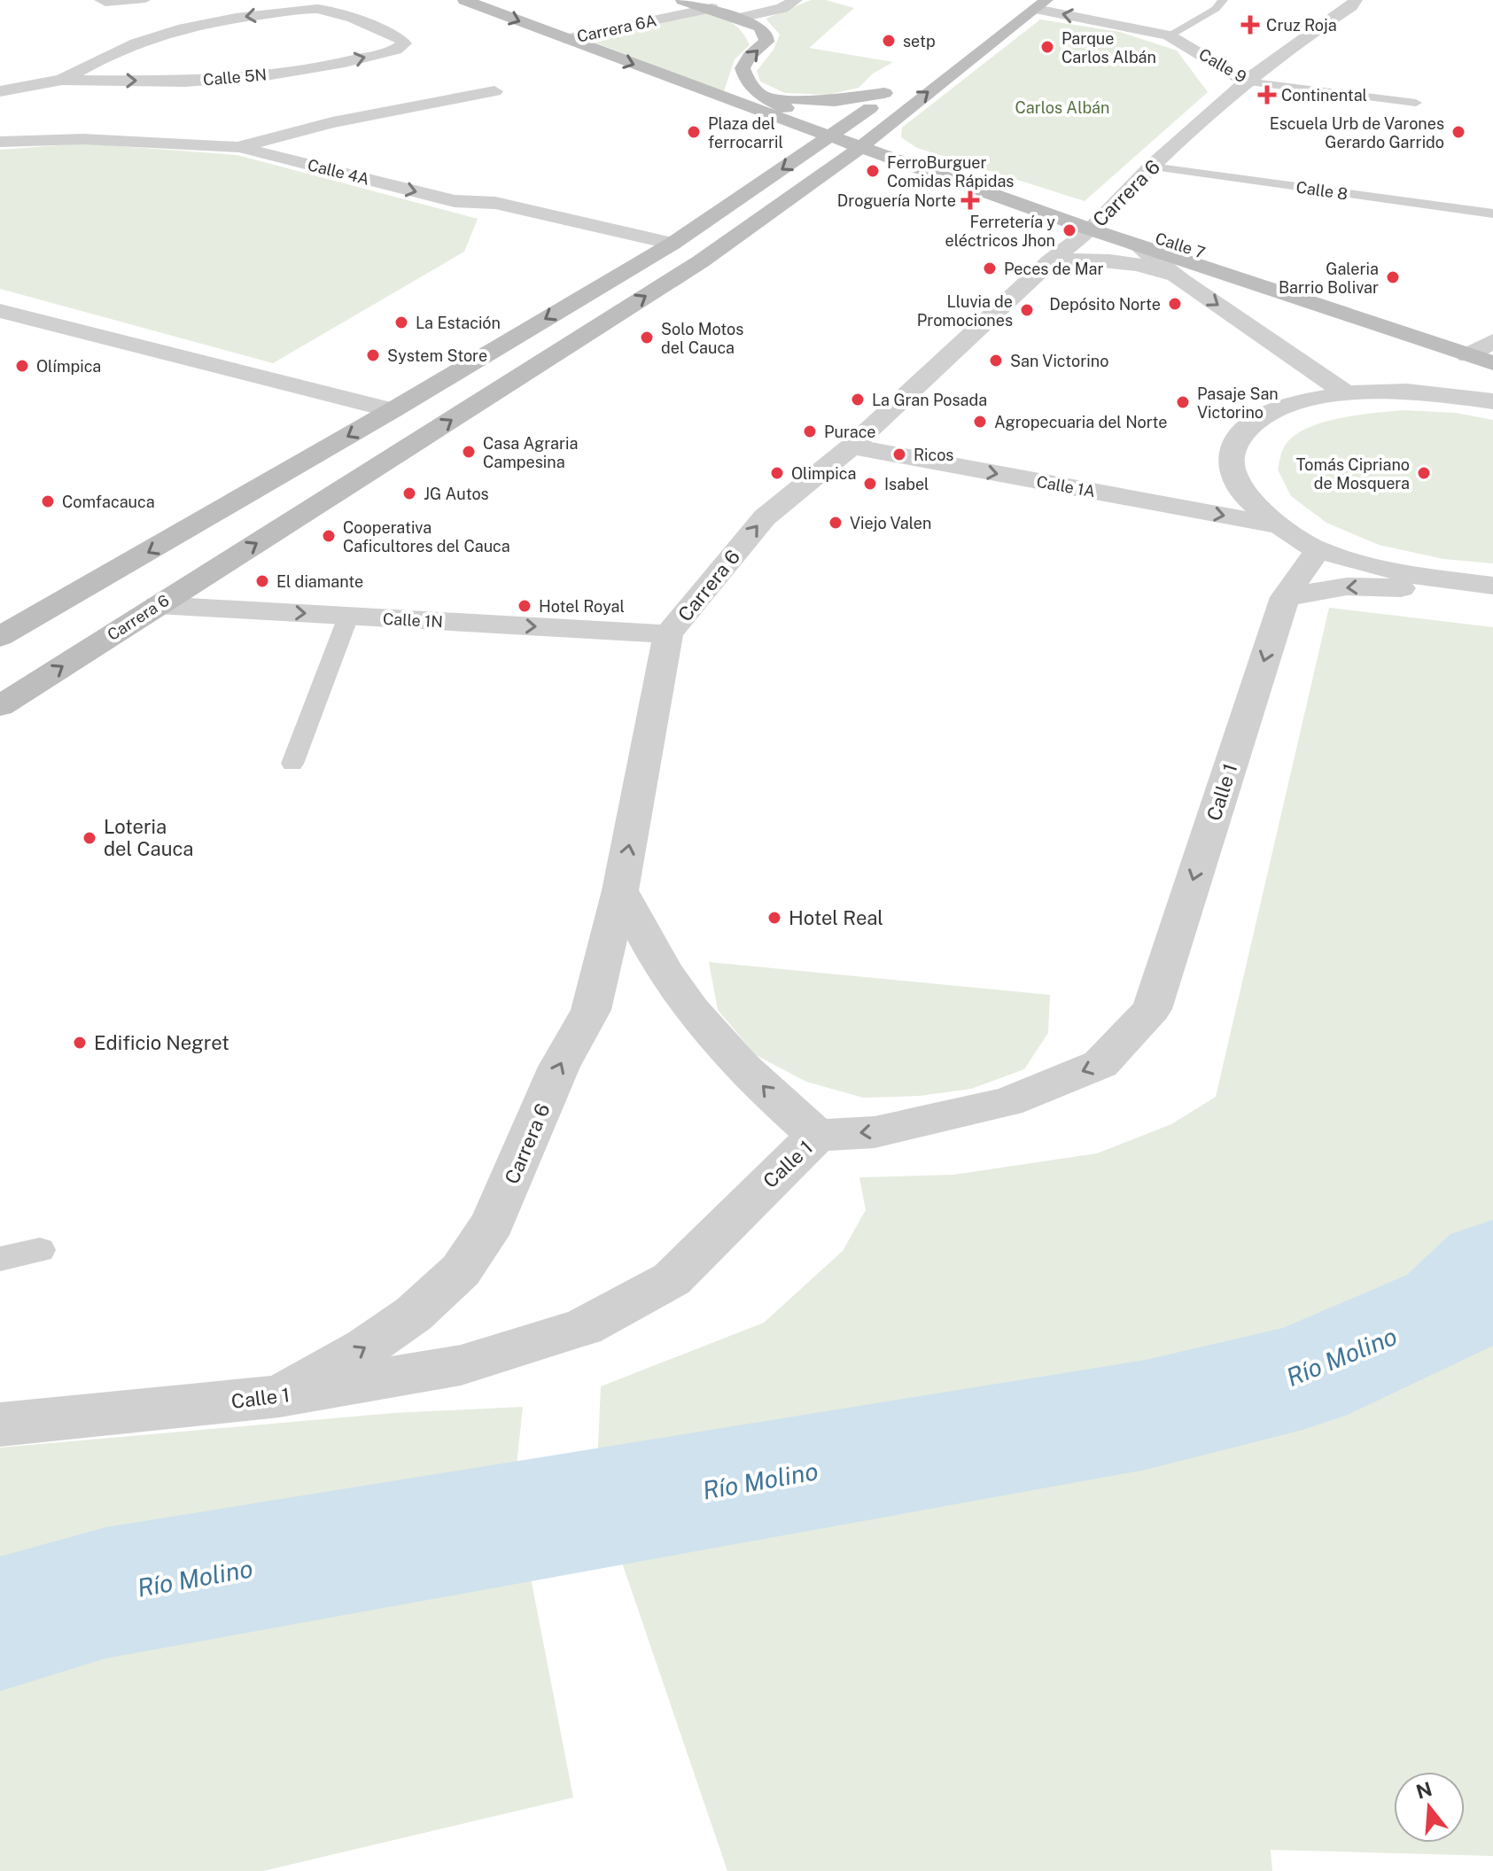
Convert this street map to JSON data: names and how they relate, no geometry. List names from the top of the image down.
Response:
{
  "streets": {
    "main road": ["Carrera 6", "Calle 7"],
    "street": [
      "Carrera 6A",
      "Calle 9",
      "Calle 5N",
      "Calle 4A",
      "Calle 1A",
      "Calle 1N",
      "Calle 1"
    ],
    "lane": ["Calle 8"]
  },
  "crossings": [
    ["Calle 9", "Carrera 6"],
    ["Calle 4A", "Carrera 6"],
    ["Calle 8", "Carrera 6"],
    ["Carrera 6", "Calle 7"],
    ["Carrera 6", "Calle 1A"],
    ["Carrera 6", "Calle 1N"],
    ["Carrera 6", "Calle 1"]
  ],
  "one_way": ["Calle 1"],
  "water": ["Río Molino"],
  "parks": ["Carlos Albán"],
  "places": {
    "health": ["Cruz Roja", "Continental", "Droguería Norte"],
    "other": [
      "setp",
      "Parque Carlos Albán",
      "Plaza del ferrocarril",
      "Escuela Urb de Varones Gerardo Garrido",
      "FerroBurguer Comidas Rápidas",
      "Ferretería y eléctricos Jhon",
      "Peces de Mar",
      "Galeria Barrio Bolivar",
      "Depósito Norte",
      "Lluvia de Promociones",
      "La Estación",
      "Solo Motos del Cauca",
      "System Store",
      "San Victorino",
      "Olímpica",
      "La Gran Posada",
      "Pasaje San Victorino",
      "Agropecuaria del Norte",
      "Purace",
      "Casa Agraria Campesina",
      "Ricos",
      "Olimpica",
      "Tomás Cipriano de Mosquera",
      "Isabel",
      "JG Autos",
      "Comfacauca",
      "Viejo Valen",
      "Cooperativa Caficultores del Cauca",
      "El diamante",
      "Hotel Royal",
      "Loteria del Cauca",
      "Hotel Real",
      "Edificio Negret"
    ]
  },
  "north": "top"
}
